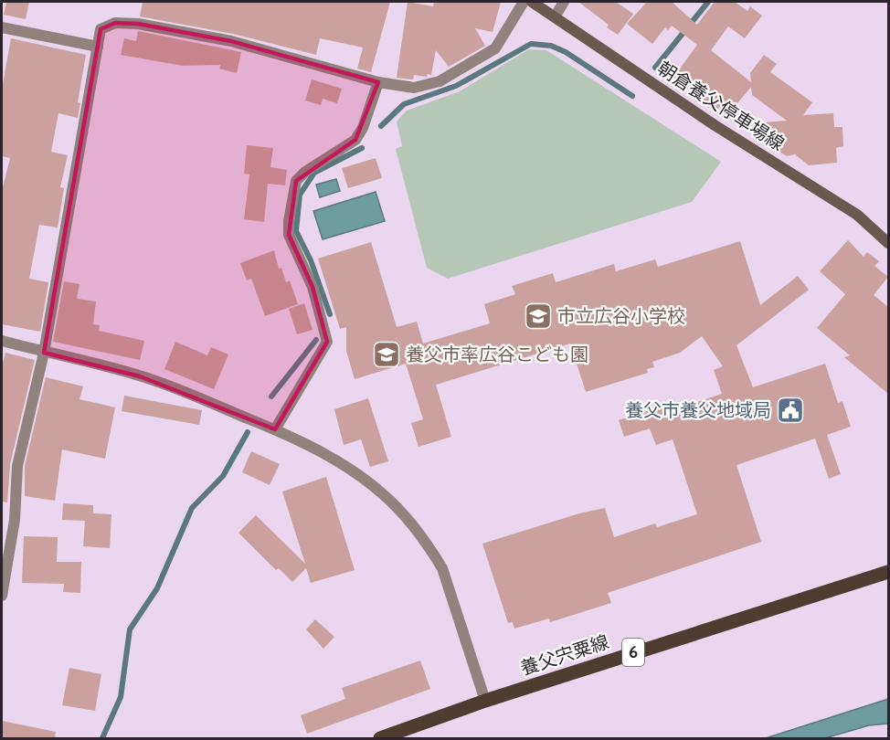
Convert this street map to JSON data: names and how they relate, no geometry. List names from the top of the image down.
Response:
{
  "streets": {
    "main road": ["朝倉養父停車場線", "6", "養父宍粟線"]
  },
  "places": {
    "school or university": ["市立広谷小学校", "養父市率広谷こども園"],
    "public building": ["養父市養父地域局"]
  }
}
